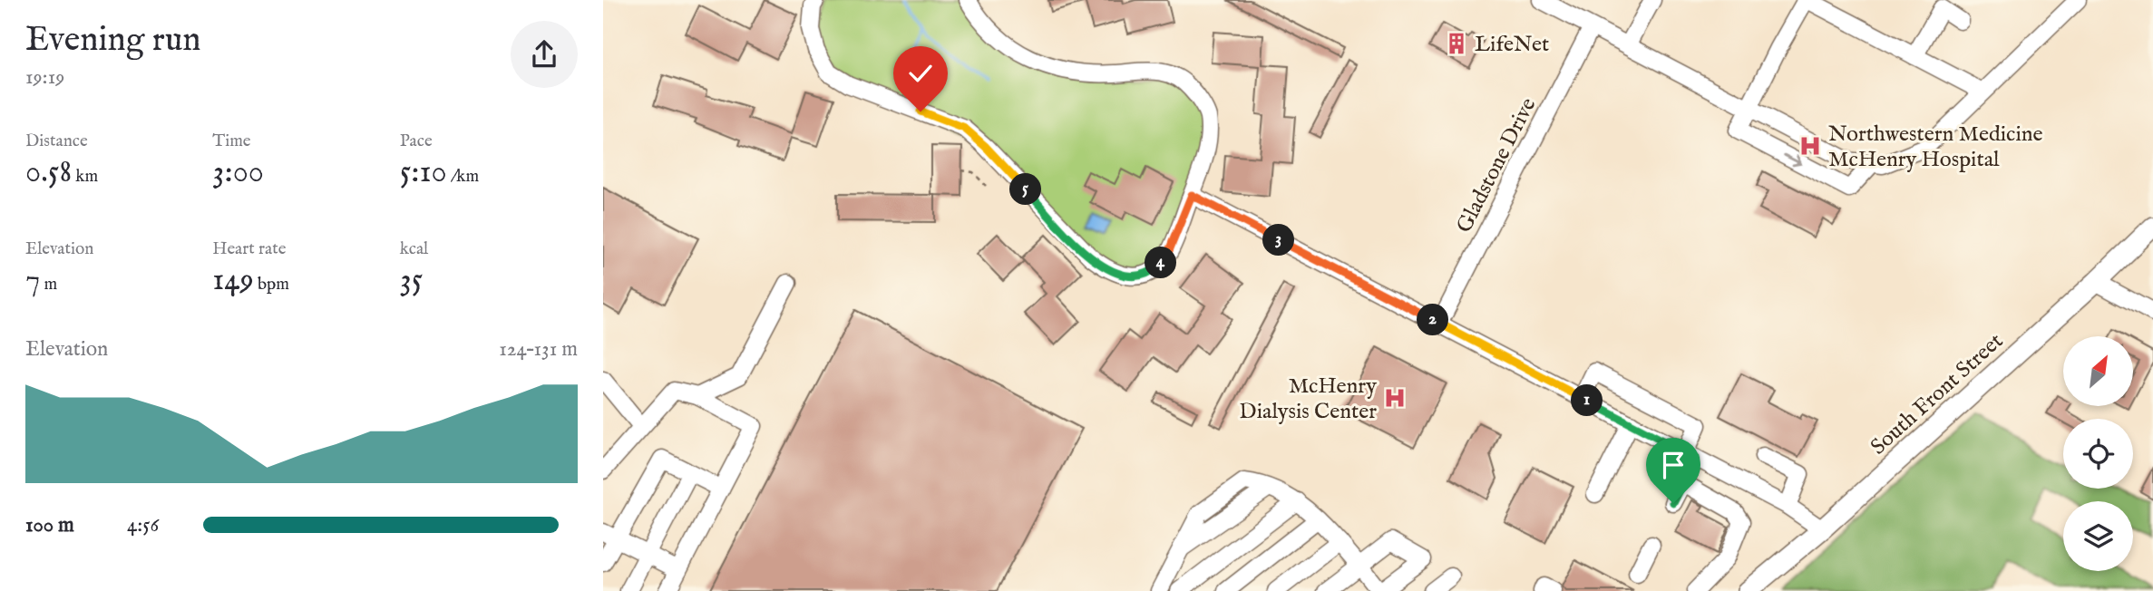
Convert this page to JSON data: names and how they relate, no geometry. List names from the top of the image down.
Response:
{
  "streets": {
    "main road": ["South Front Street"],
    "street": ["Gladstone Drive"]
  },
  "places": {
    "building": ["LifeNet"],
    "hospital": ["Northwestern Medicine McHenry Hospital", "McHenry Dialysis Center"]
  },
  "north": "top right",
  "page": {
    "heading": ["Evening run", "19:19"],
    "stats": [
      ["Distance", "0.58 km"],
      ["Time", "3:00"],
      ["Pace", "5:10 /km"],
      ["Elevation", "7 m"],
      ["Heart rate", "149 bpm"],
      ["kcal", "35"]
    ],
    "pins": [
      "5",
      "3",
      "4",
      "2",
      "1"
    ],
    "chart": ["Elevation", "124–131 m"],
    "list": [
      {
        "name": "100 m",
        "note": "4:56"
      }
    ]
  }
}
